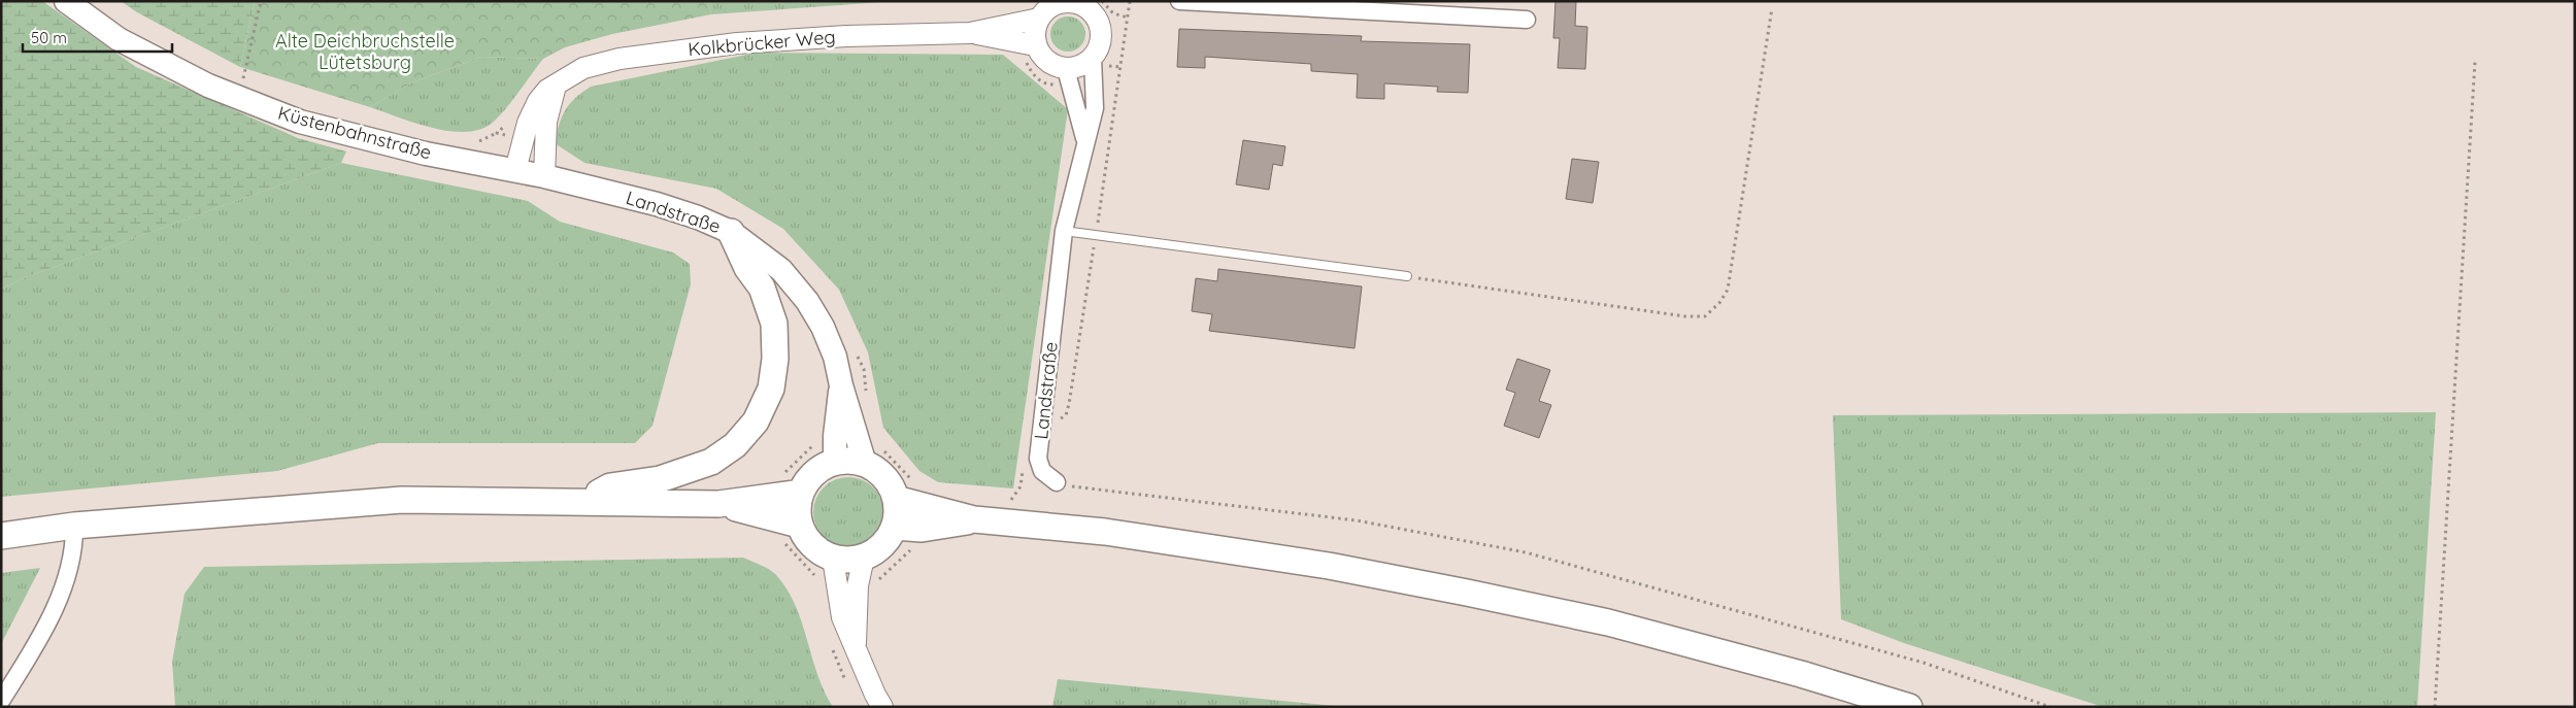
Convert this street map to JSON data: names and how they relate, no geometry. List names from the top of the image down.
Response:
{
  "streets": {
    "main road": ["Küstenbahnstraße", "Landstraße"],
    "street": ["Kolkbrücker Weg"]
  },
  "crossings": [
    ["Kolkbrücker Weg", "Küstenbahnstraße"],
    ["Kolkbrücker Weg", "Landstraße"],
    ["Küstenbahnstraße", "Landstraße"]
  ],
  "parks": ["Alte Deichbruchstelle Lütetsburg"],
  "scale_bar": "50 m"
}
